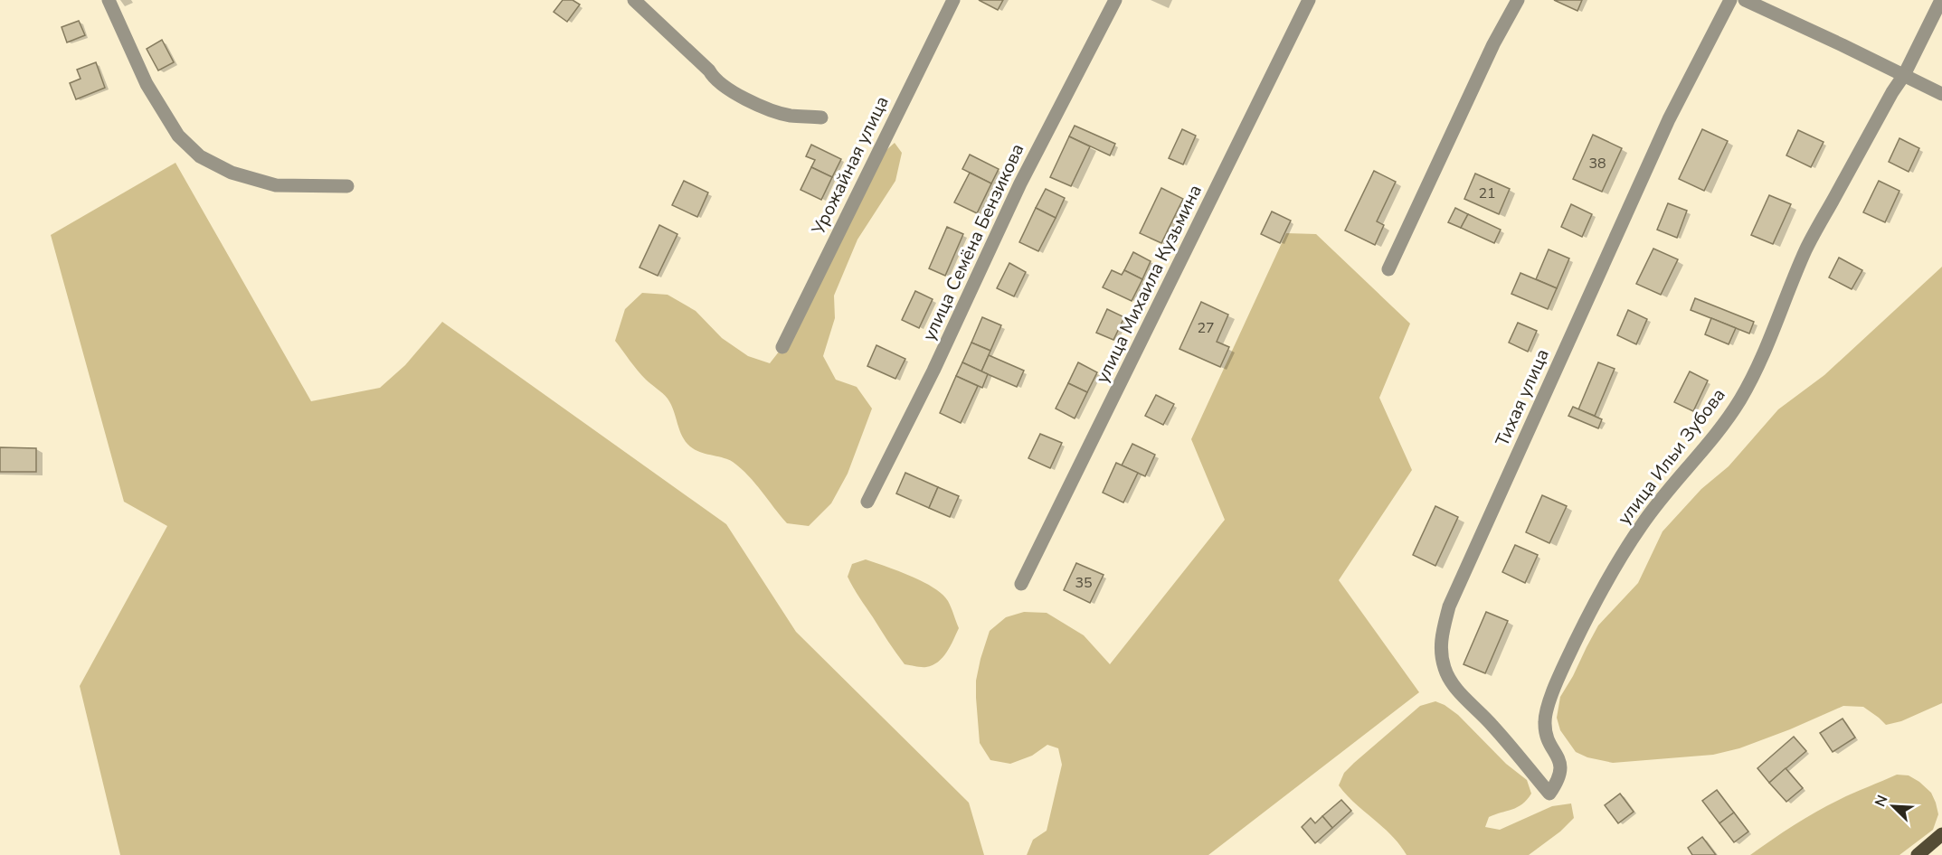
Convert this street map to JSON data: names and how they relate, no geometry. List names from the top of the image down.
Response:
{
  "streets": {
    "street": [
      "Урожайная улица",
      "улица Семёна Бензикова",
      "улица Михаила Кузьмина",
      "Тихая улица",
      "улица Ильи Зубова"
    ]
  },
  "crossings": [
    ["Тихая улица", "улица Ильи Зубова"]
  ],
  "house_numbers": [
    "38",
    "21",
    "27",
    "35"
  ],
  "north": "top left"
}
